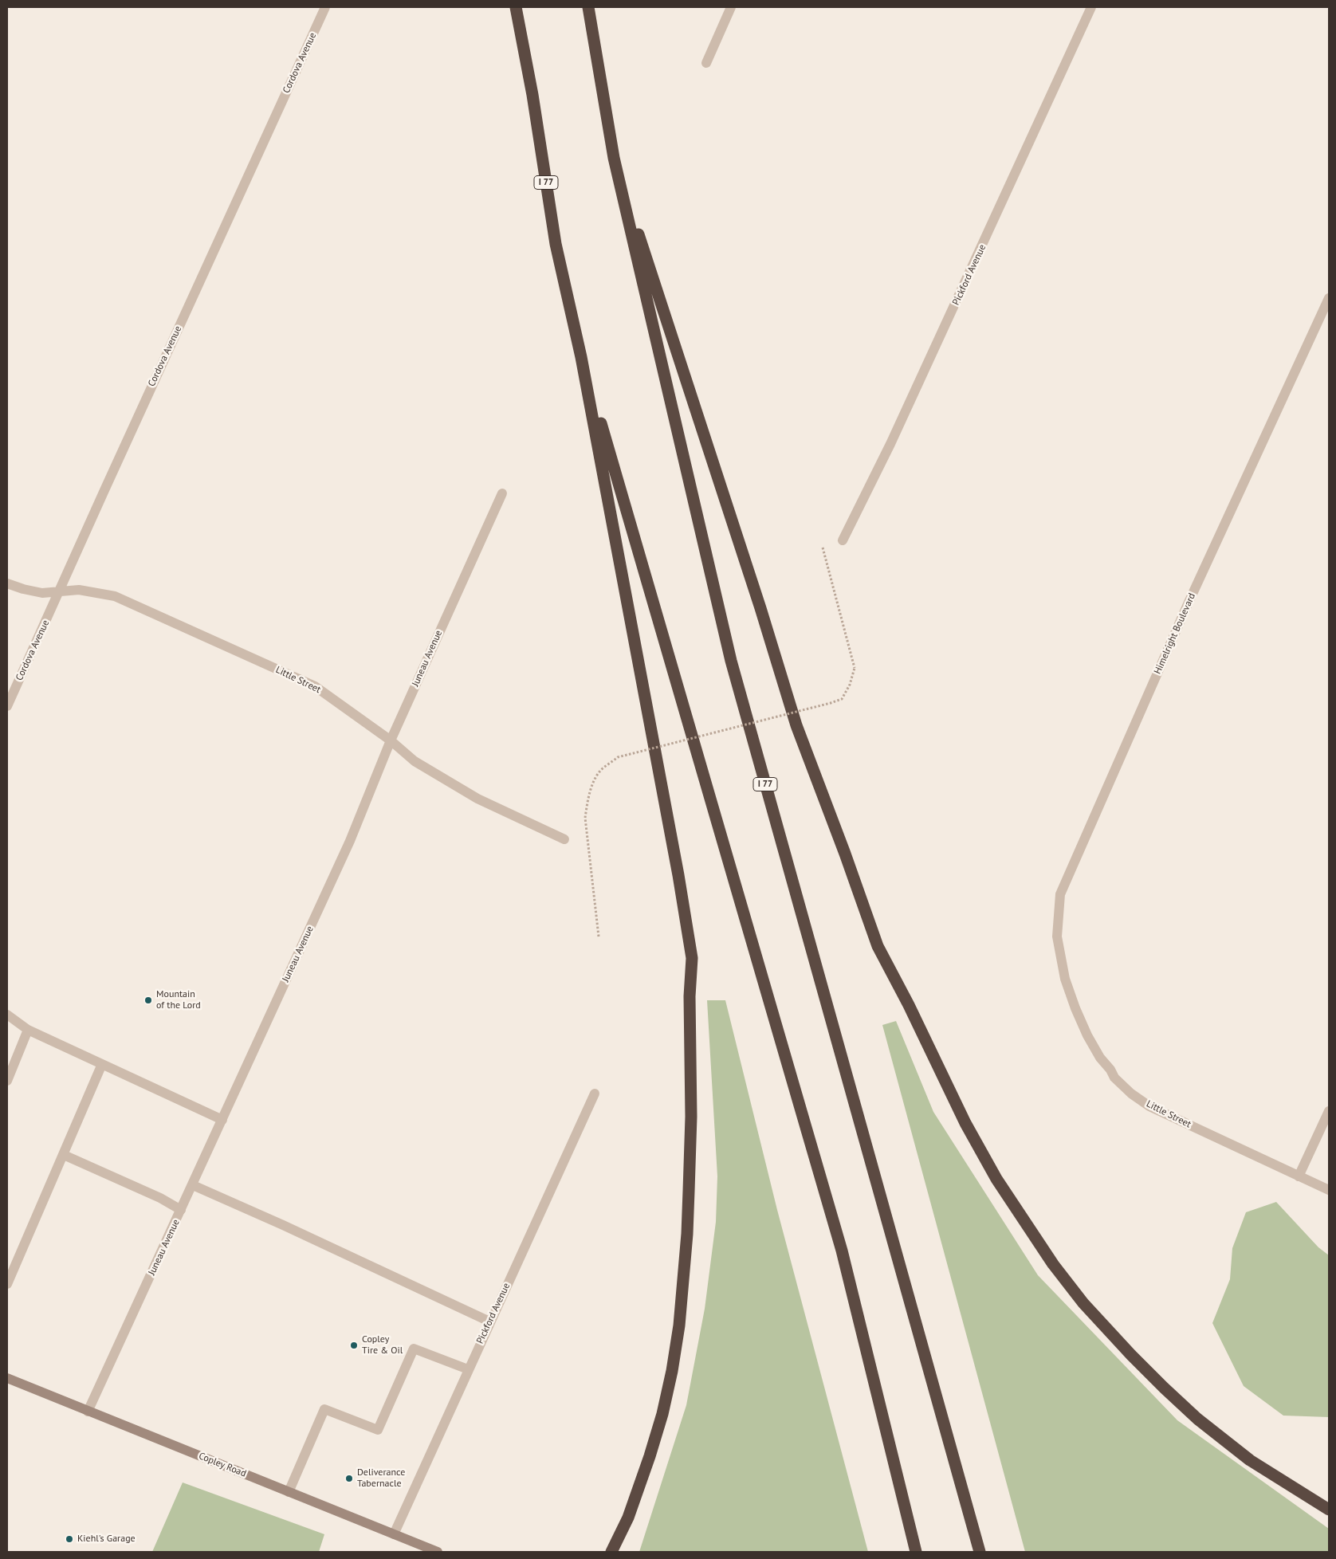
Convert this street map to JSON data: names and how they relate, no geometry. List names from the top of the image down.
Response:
{
  "streets": {
    "highway": ["I 77"],
    "main road": ["Copley Road"],
    "street": [
      "Cordova Avenue",
      "Pickford Avenue",
      "Himelright Boulevard",
      "Juneau Avenue",
      "Little Street"
    ]
  },
  "crossings": [
    ["Cordova Avenue", "Little Street"],
    ["Pickford Avenue", "Copley Road"],
    ["Himelright Boulevard", "Little Street"],
    ["Juneau Avenue", "Little Street"],
    ["Juneau Avenue", "Copley Road"]
  ],
  "places": [
    "Mountain of the Lord",
    "Copley Tire & Oil",
    "Deliverance Tabernacle",
    "Kiehl's Garage"
  ]
}
